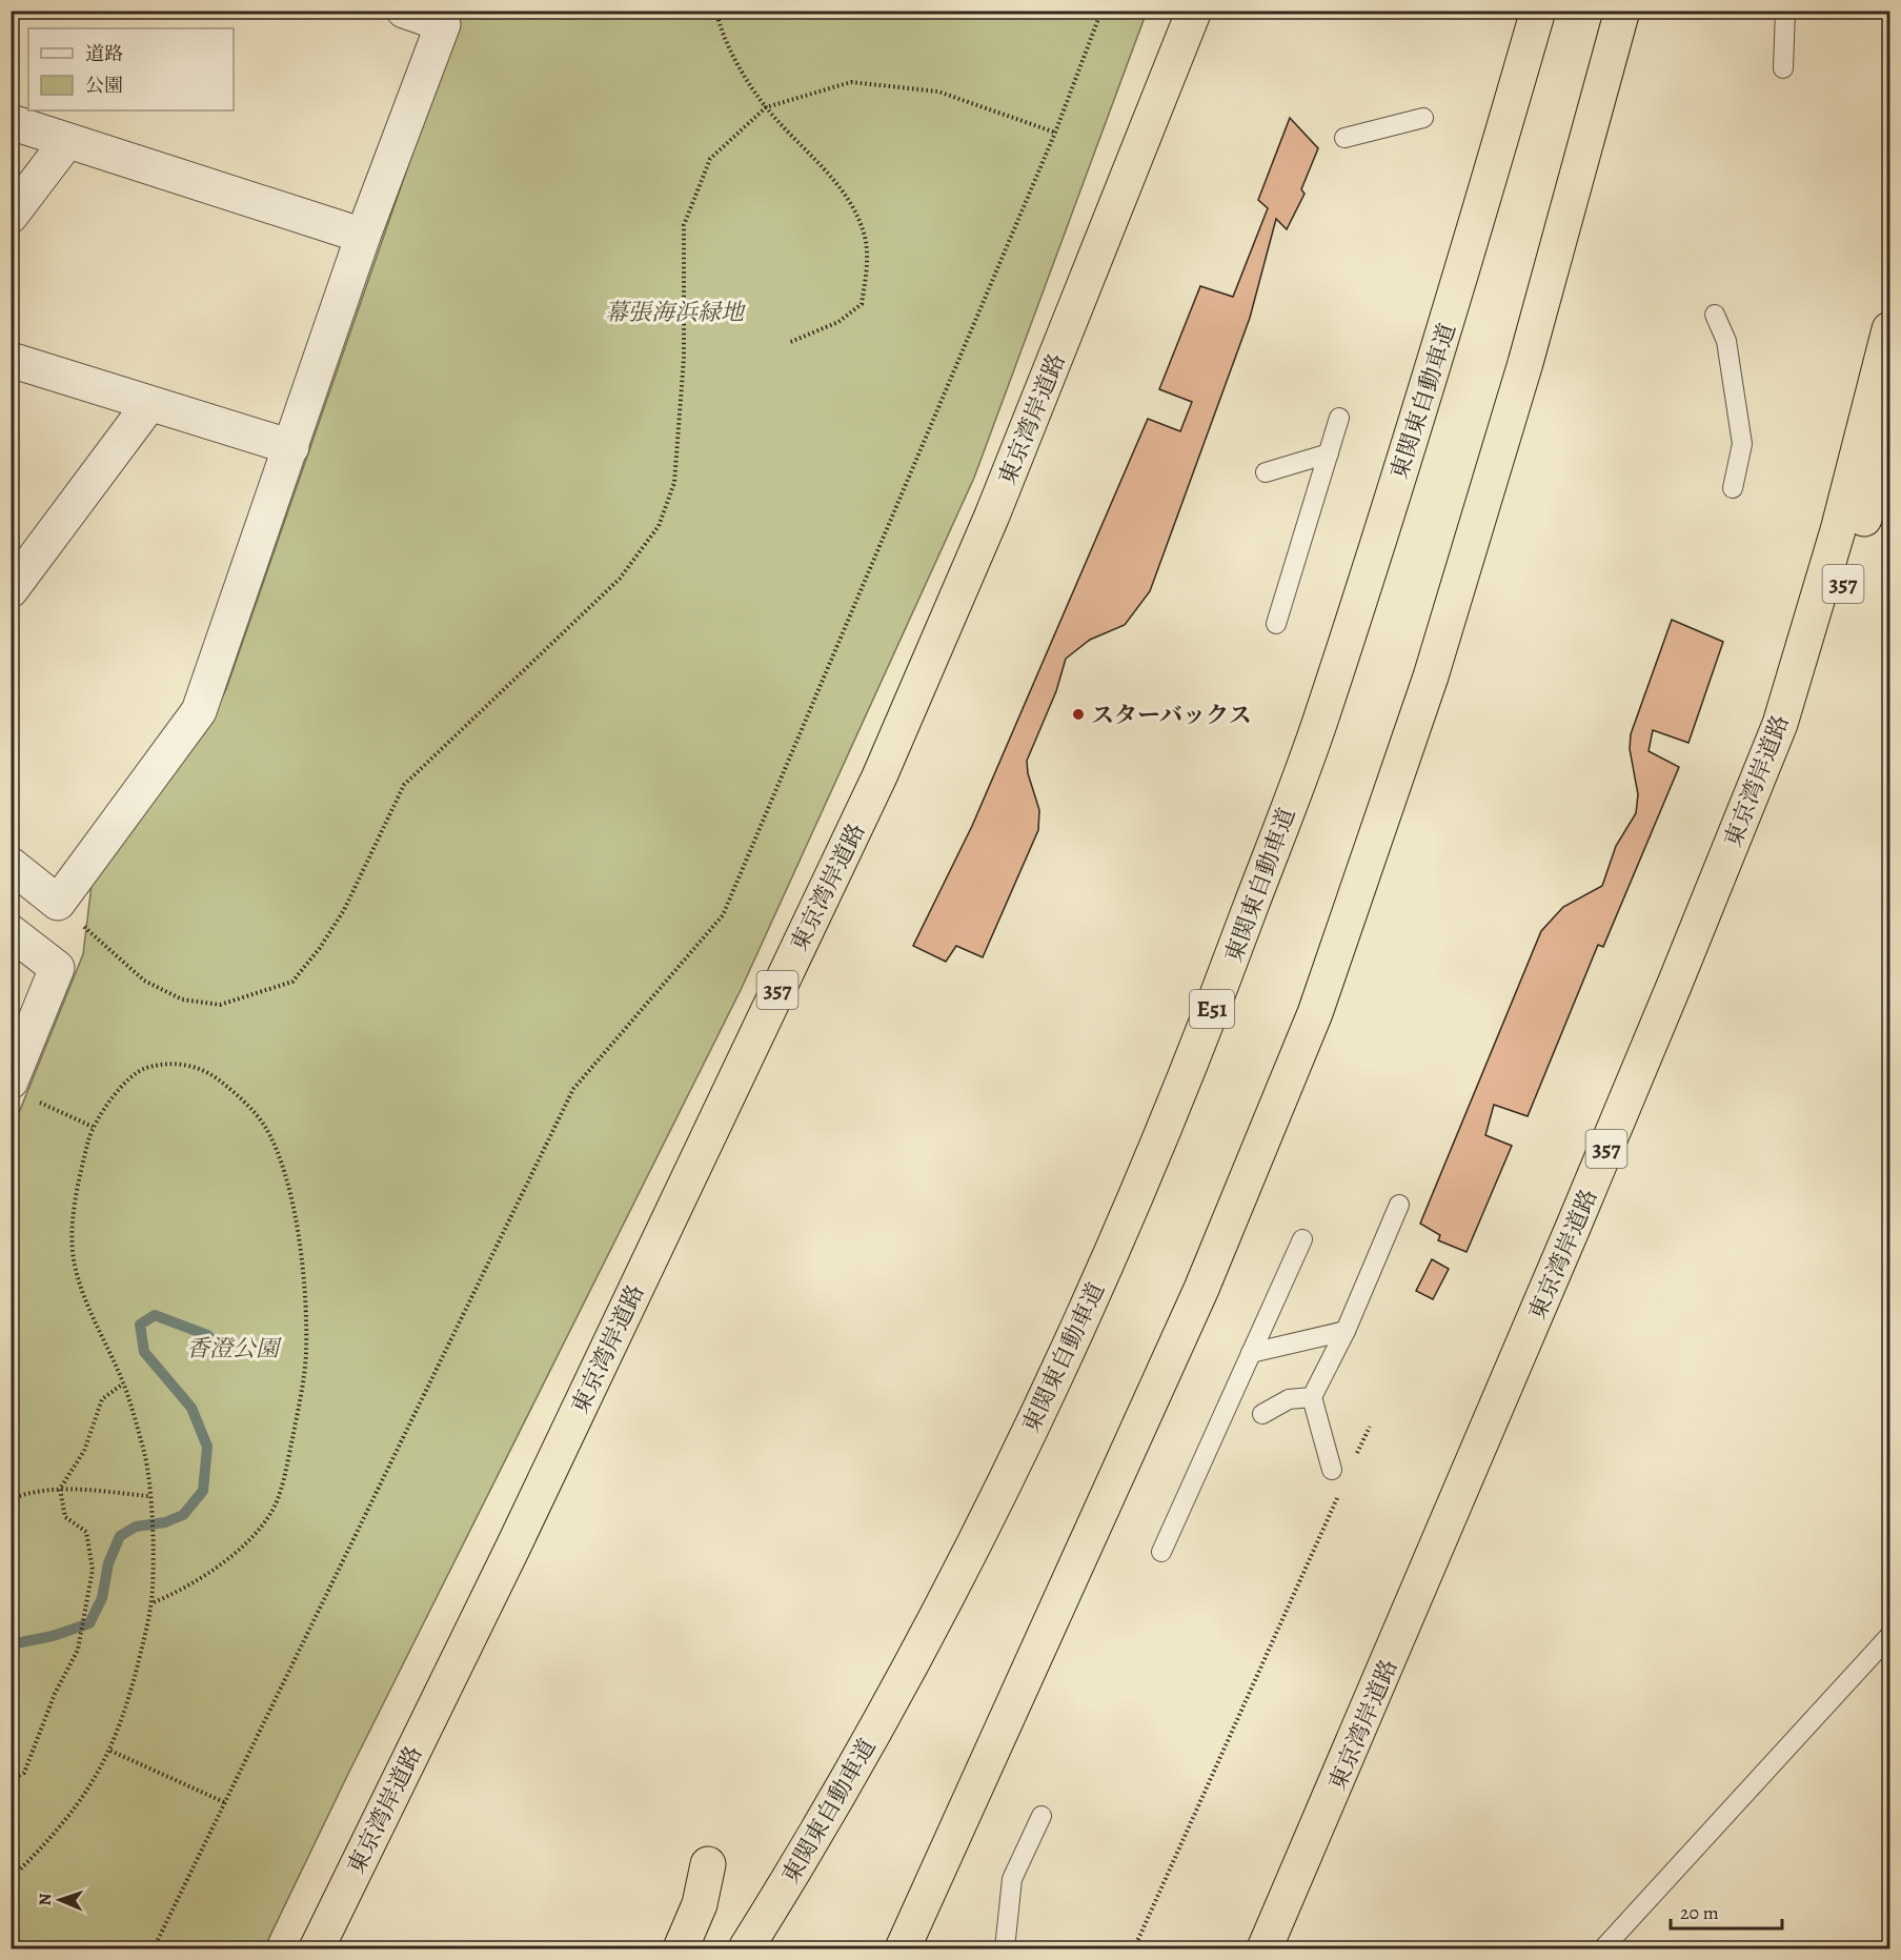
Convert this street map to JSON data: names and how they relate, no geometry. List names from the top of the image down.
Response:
{
  "streets": {
    "highway": [
      "東関東自動車道",
      "東京湾岸道路",
      "357",
      "E51"
    ]
  },
  "crossings": [
    ["東京湾岸道路", "357"]
  ],
  "parks": ["幕張海浜緑地", "香澄公園"],
  "places": ["スターバックス"],
  "legend": ["道路", "公園"],
  "scale_bar": "20 m",
  "north": "left"
}
